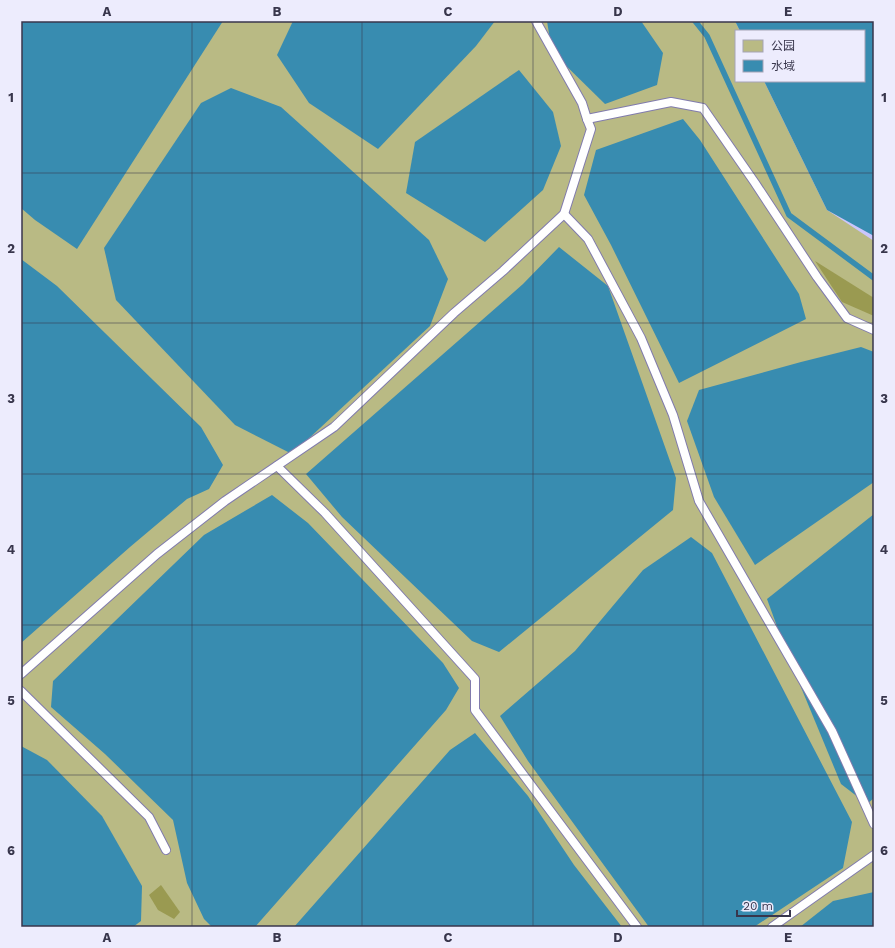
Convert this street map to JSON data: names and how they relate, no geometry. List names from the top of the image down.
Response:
{
  "legend": ["公园", "水域"],
  "scale_bar": "20 m",
  "grid": {
    "columns": [
      "A",
      "B",
      "C",
      "D",
      "E"
    ],
    "rows": [
      "1",
      "2",
      "3",
      "4",
      "5",
      "6"
    ]
  }
}
